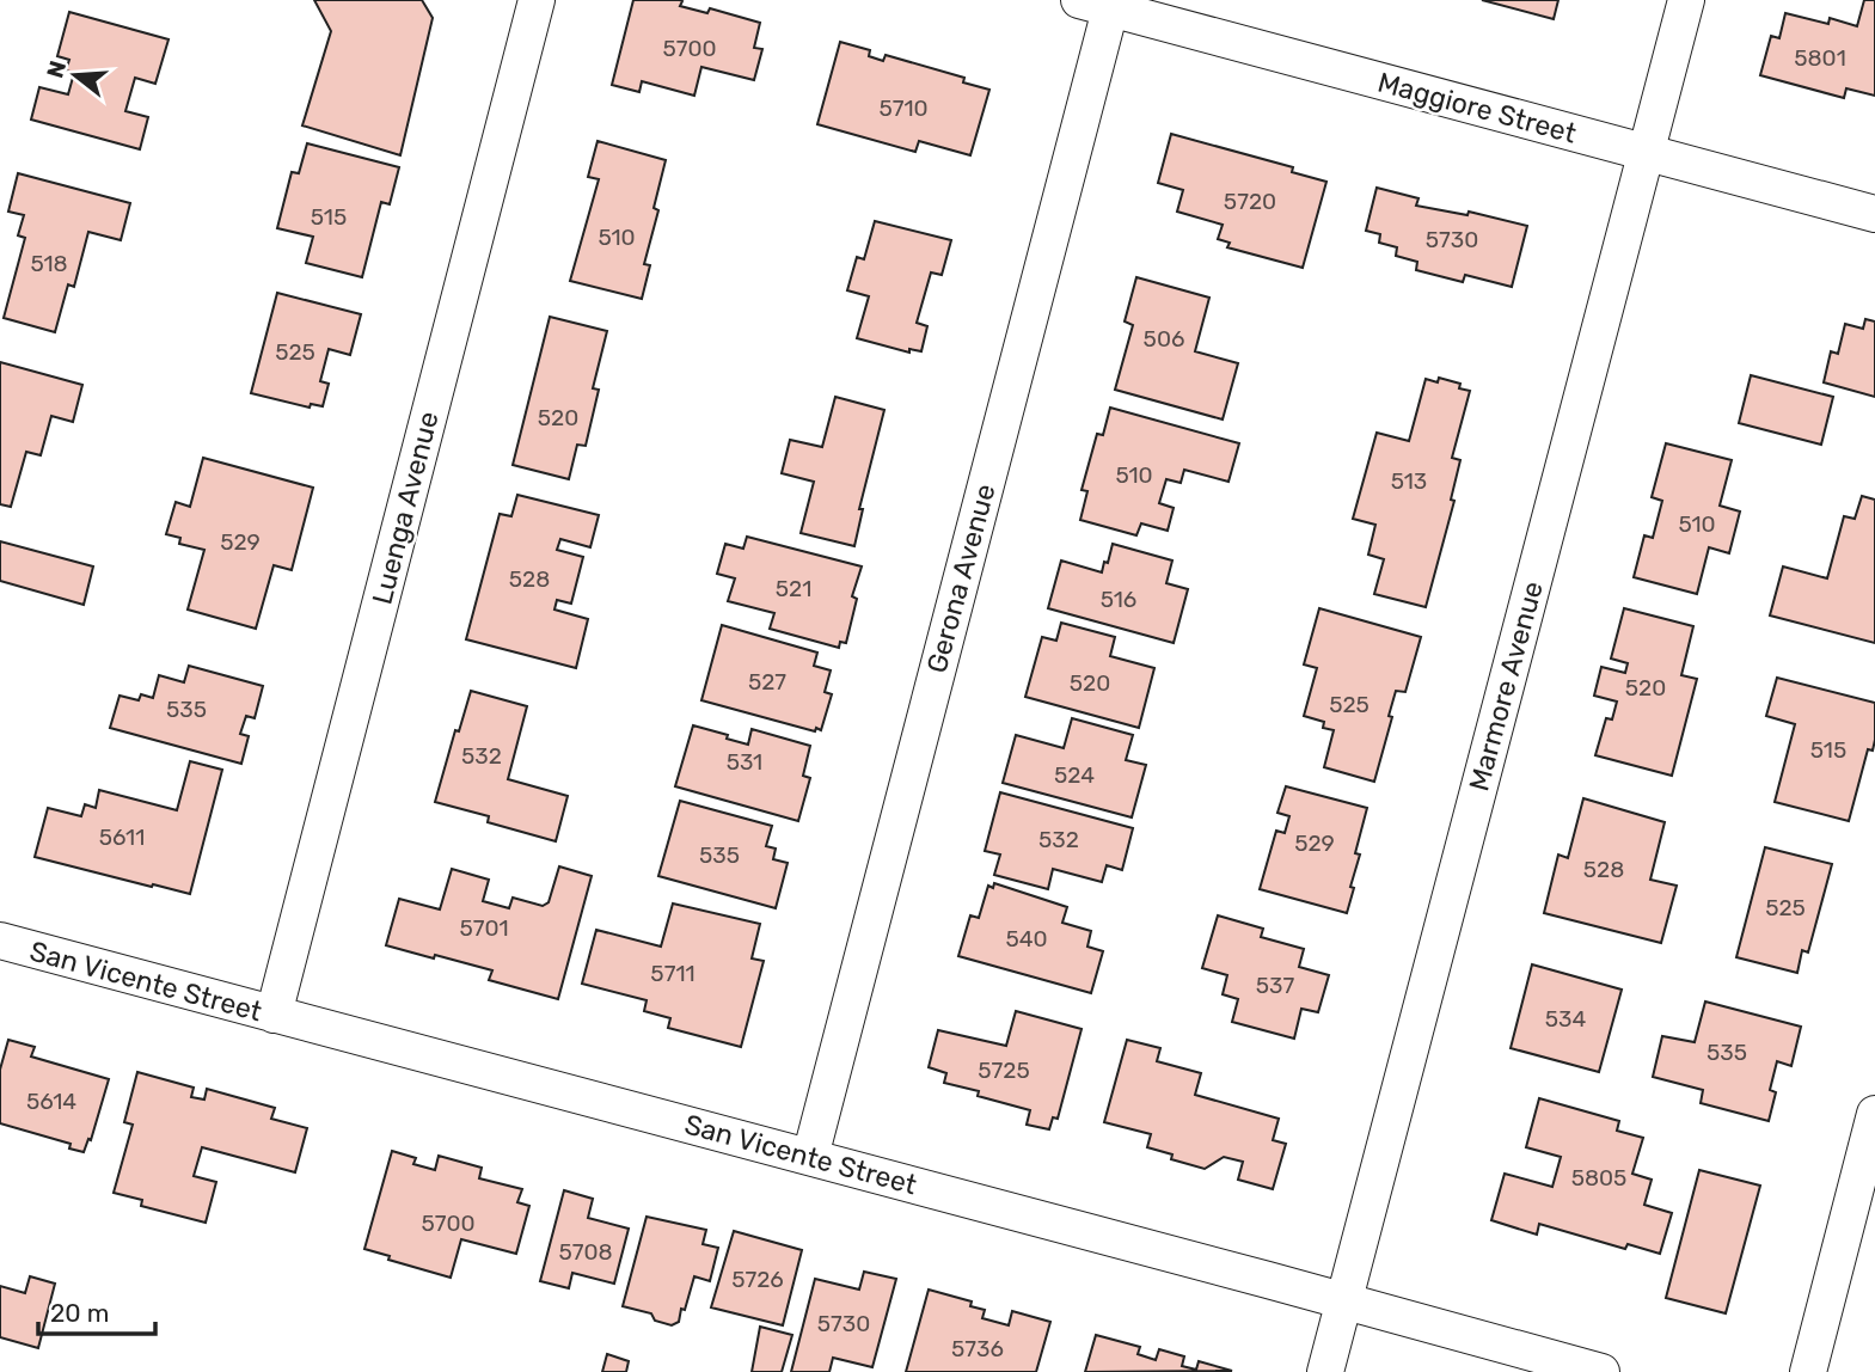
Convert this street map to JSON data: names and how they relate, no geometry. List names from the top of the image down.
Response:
{
  "streets": {
    "street": [
      "Maggiore Street",
      "Luenga Avenue",
      "Gerona Avenue",
      "Marmore Avenue",
      "San Vicente Street"
    ]
  },
  "crossings": [
    ["Maggiore Street", "Gerona Avenue"],
    ["Maggiore Street", "Marmore Avenue"],
    ["Luenga Avenue", "San Vicente Street"],
    ["Gerona Avenue", "San Vicente Street"],
    ["Marmore Avenue", "San Vicente Street"]
  ],
  "house_numbers": [
    "5700",
    "5801",
    "5710",
    "5720",
    "515",
    "510",
    "5730",
    "518",
    "506",
    "525",
    "520",
    "510",
    "513",
    "510",
    "529",
    "528",
    "521",
    "516",
    "527",
    "520",
    "520",
    "525",
    "535",
    "515",
    "532",
    "531",
    "524",
    "5611",
    "532",
    "529",
    "535",
    "528",
    "525",
    "5701",
    "540",
    "5711",
    "537",
    "534",
    "535",
    "5725",
    "5614",
    "5805",
    "5700",
    "5708",
    "5726",
    "5730",
    "5736"
  ],
  "scale_bar": "20 m",
  "north": "left"
}
